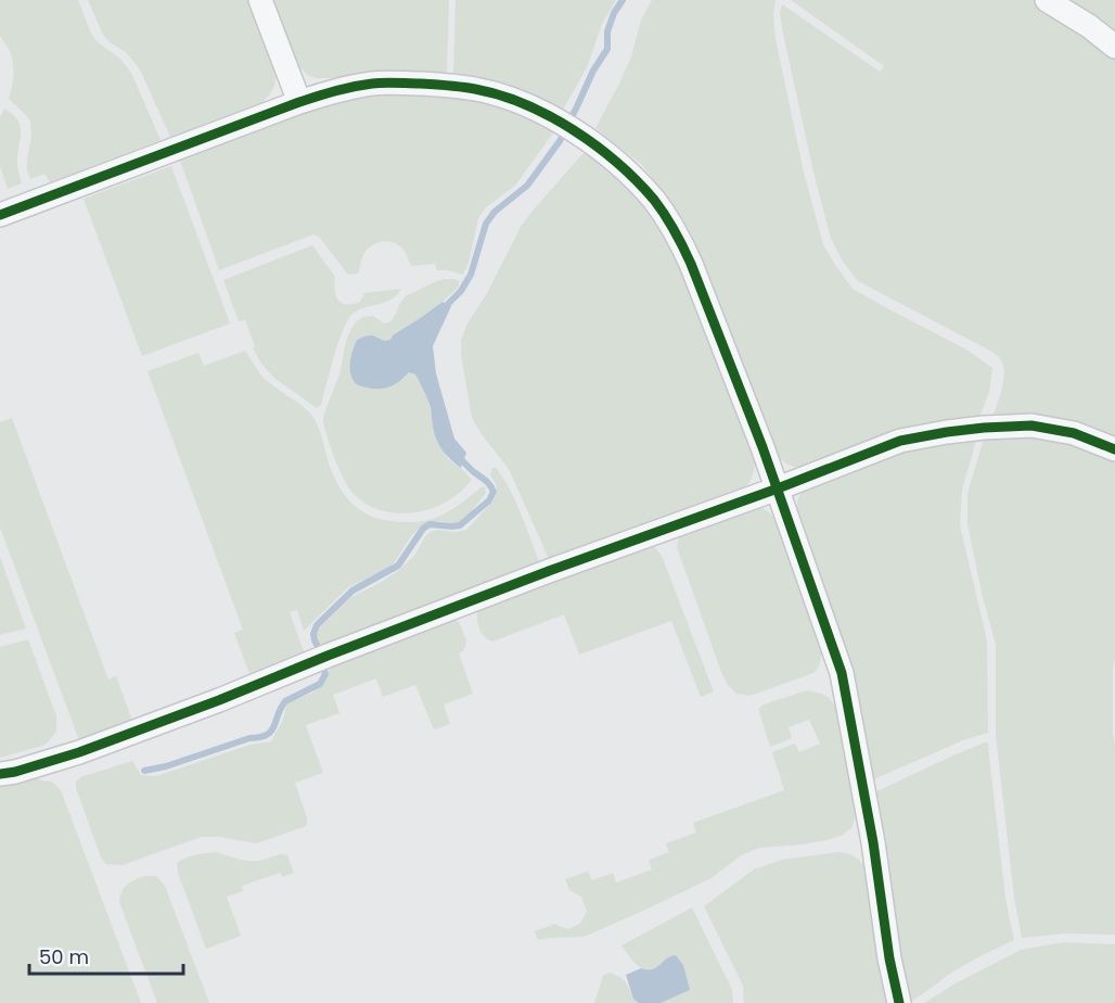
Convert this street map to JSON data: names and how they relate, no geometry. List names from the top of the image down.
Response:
{
  "scale_bar": "50 m"
}
